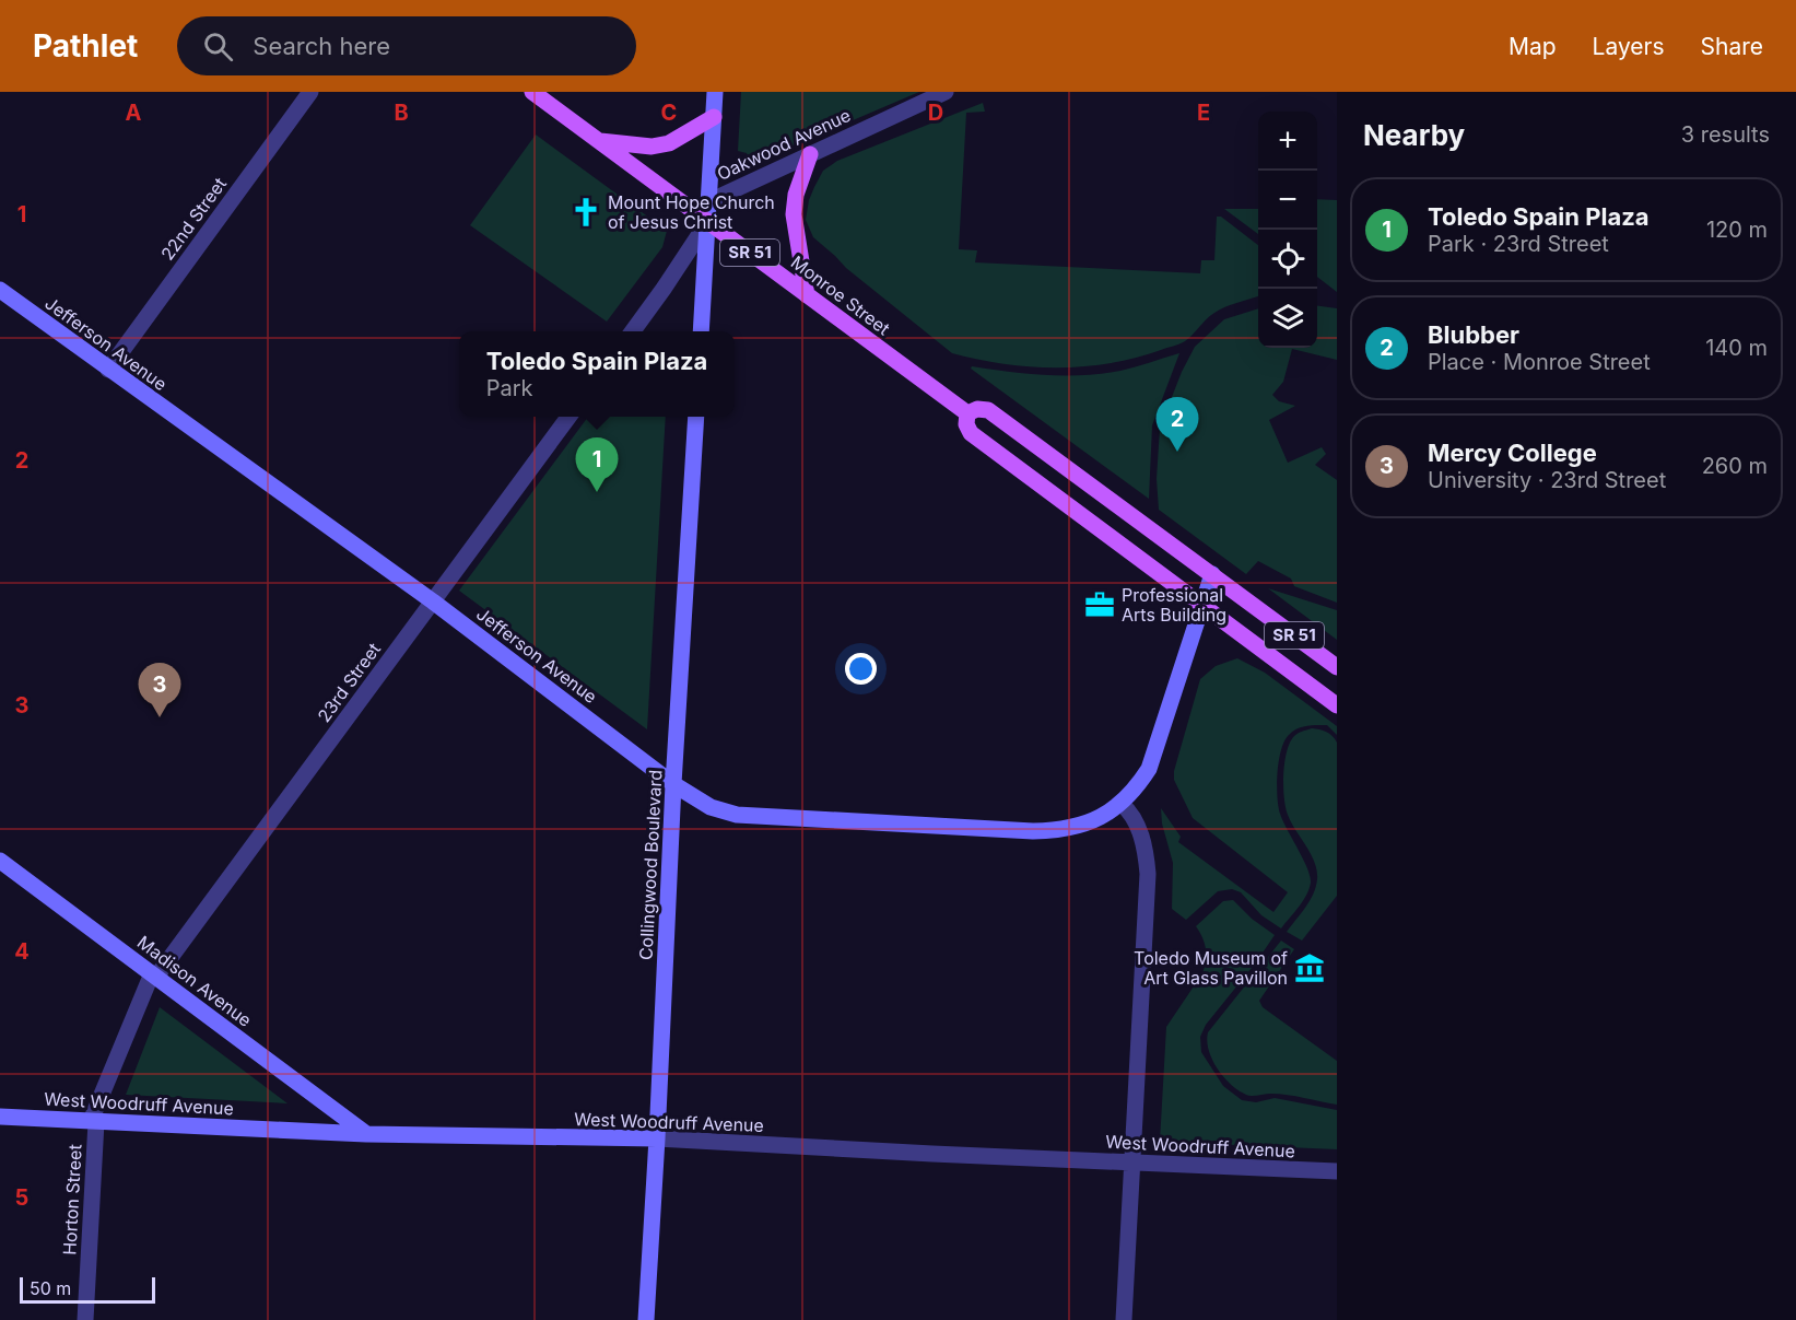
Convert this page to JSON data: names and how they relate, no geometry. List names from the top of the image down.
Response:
{
  "streets": {
    "main road": ["SR 51", "Monroe Street"],
    "street": [
      "Oakwood Avenue",
      "22nd Street",
      "Jefferson Avenue",
      "23rd Street",
      "Collingwood Boulevard",
      "Madison Avenue",
      "West Woodruff Avenue",
      "Horton Street"
    ]
  },
  "crossings": [
    ["22nd Street", "Jefferson Avenue"],
    ["SR 51", "Monroe Street"],
    ["Jefferson Avenue", "23rd Street"],
    ["Jefferson Avenue", "Collingwood Boulevard"],
    ["23rd Street", "Madison Avenue"],
    ["23rd Street", "West Woodruff Avenue"],
    ["23rd Street", "Horton Street"],
    ["Collingwood Boulevard", "West Woodruff Avenue"],
    ["Madison Avenue", "West Woodruff Avenue"],
    ["West Woodruff Avenue", "Horton Street"]
  ],
  "places": {
    "church": ["Mount Hope Church of Jesus Christ"],
    "office": ["Professional Arts Building"],
    "museum": ["Toledo Museum of Art Glass Pavillon"]
  },
  "scale_bar": "50 m",
  "page": {
    "header": "Pathlet",
    "search": "Search here",
    "nav": ["Map", "Layers", "Share"],
    "heading": ["Nearby", "3 results"],
    "map_buttons": ["+", "−"],
    "list": [
      {
        "mark": "1",
        "name": "Toledo Spain Plaza",
        "note": "Park · 23rd Street",
        "value": "120 m"
      },
      {
        "mark": "2",
        "name": "Blubber",
        "note": "Place · Monroe Street",
        "value": "140 m"
      },
      {
        "mark": "3",
        "name": "Mercy College",
        "note": "University · 23rd Street",
        "value": "260 m"
      }
    ],
    "popup": ["Toledo Spain Plaza", "Park"],
    "pins": ["2", "1", "3"],
    "scale": "50 m"
  },
  "grid": {
    "columns": [
      "A",
      "B",
      "C",
      "D",
      "E"
    ],
    "rows": [
      "1",
      "2",
      "3",
      "4",
      "5"
    ]
  }
}
